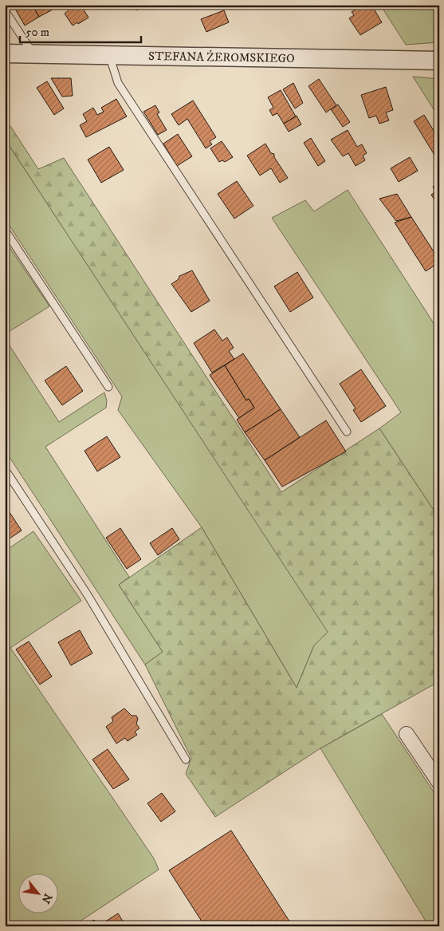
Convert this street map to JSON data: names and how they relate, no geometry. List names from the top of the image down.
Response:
{
  "streets": {
    "street": ["STEFANA ŻEROMSKIEGO"]
  },
  "scale_bar": "50 m",
  "north": "bottom right"
}
